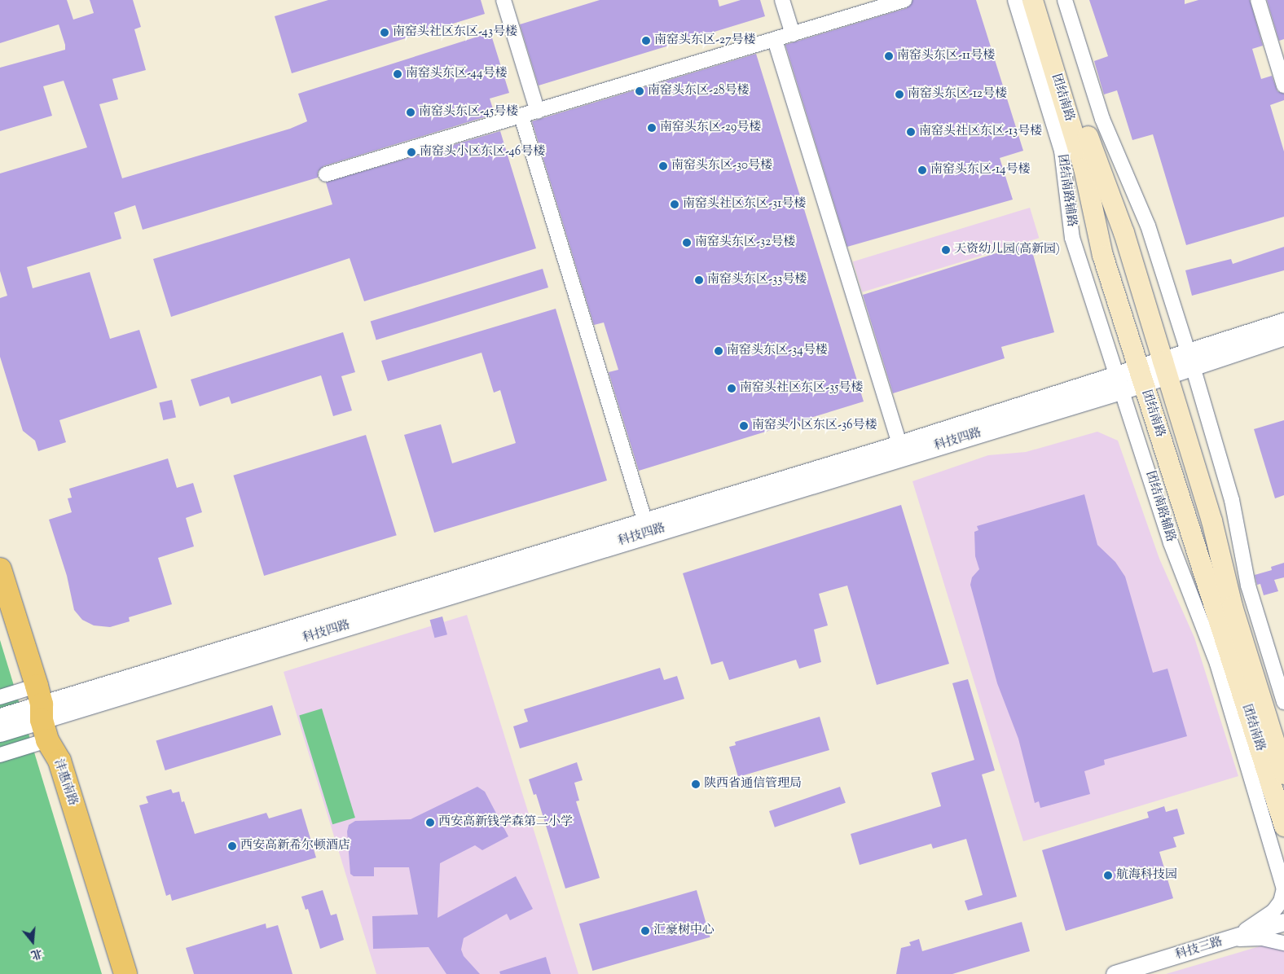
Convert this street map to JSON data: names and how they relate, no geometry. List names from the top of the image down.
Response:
{
  "streets": {
    "main road": ["团结南路", "沣惠南路"],
    "street": ["团结南路辅路", "科技四路", "科技三路"]
  },
  "crossings": [
    ["团结南路", "科技四路"],
    ["团结南路辅路", "科技四路"],
    ["团结南路辅路", "科技三路"],
    ["科技四路", "沣惠南路"]
  ],
  "places": [
    "南窑头社区东区-43号楼",
    "南窑头东区-27号楼",
    "南窑头东区-11号楼",
    "南窑头东区-44号楼",
    "南窑头东区-28号楼",
    "南窑头东区-12号楼",
    "南窑头东区-45号楼",
    "南窑头东区-29号楼",
    "南窑头社区东区-13号楼",
    "南窑头小区东区-46号楼",
    "南窑头东区-30号楼",
    "南窑头东区-14号楼",
    "南窑头社区东区-31号楼",
    "南窑头东区-32号楼",
    "天资幼儿园(高新园)",
    "南窑头东区-33号楼",
    "南窑头东区-34号楼",
    "南窑头社区东区-35号楼",
    "南窑头小区东区-36号楼",
    "陕西省通信管理局",
    "西安高新钱学森第二小学",
    "西安高新希尔顿酒店",
    "航海科技园",
    "汇豪树中心"
  ],
  "north": "bottom"
}
